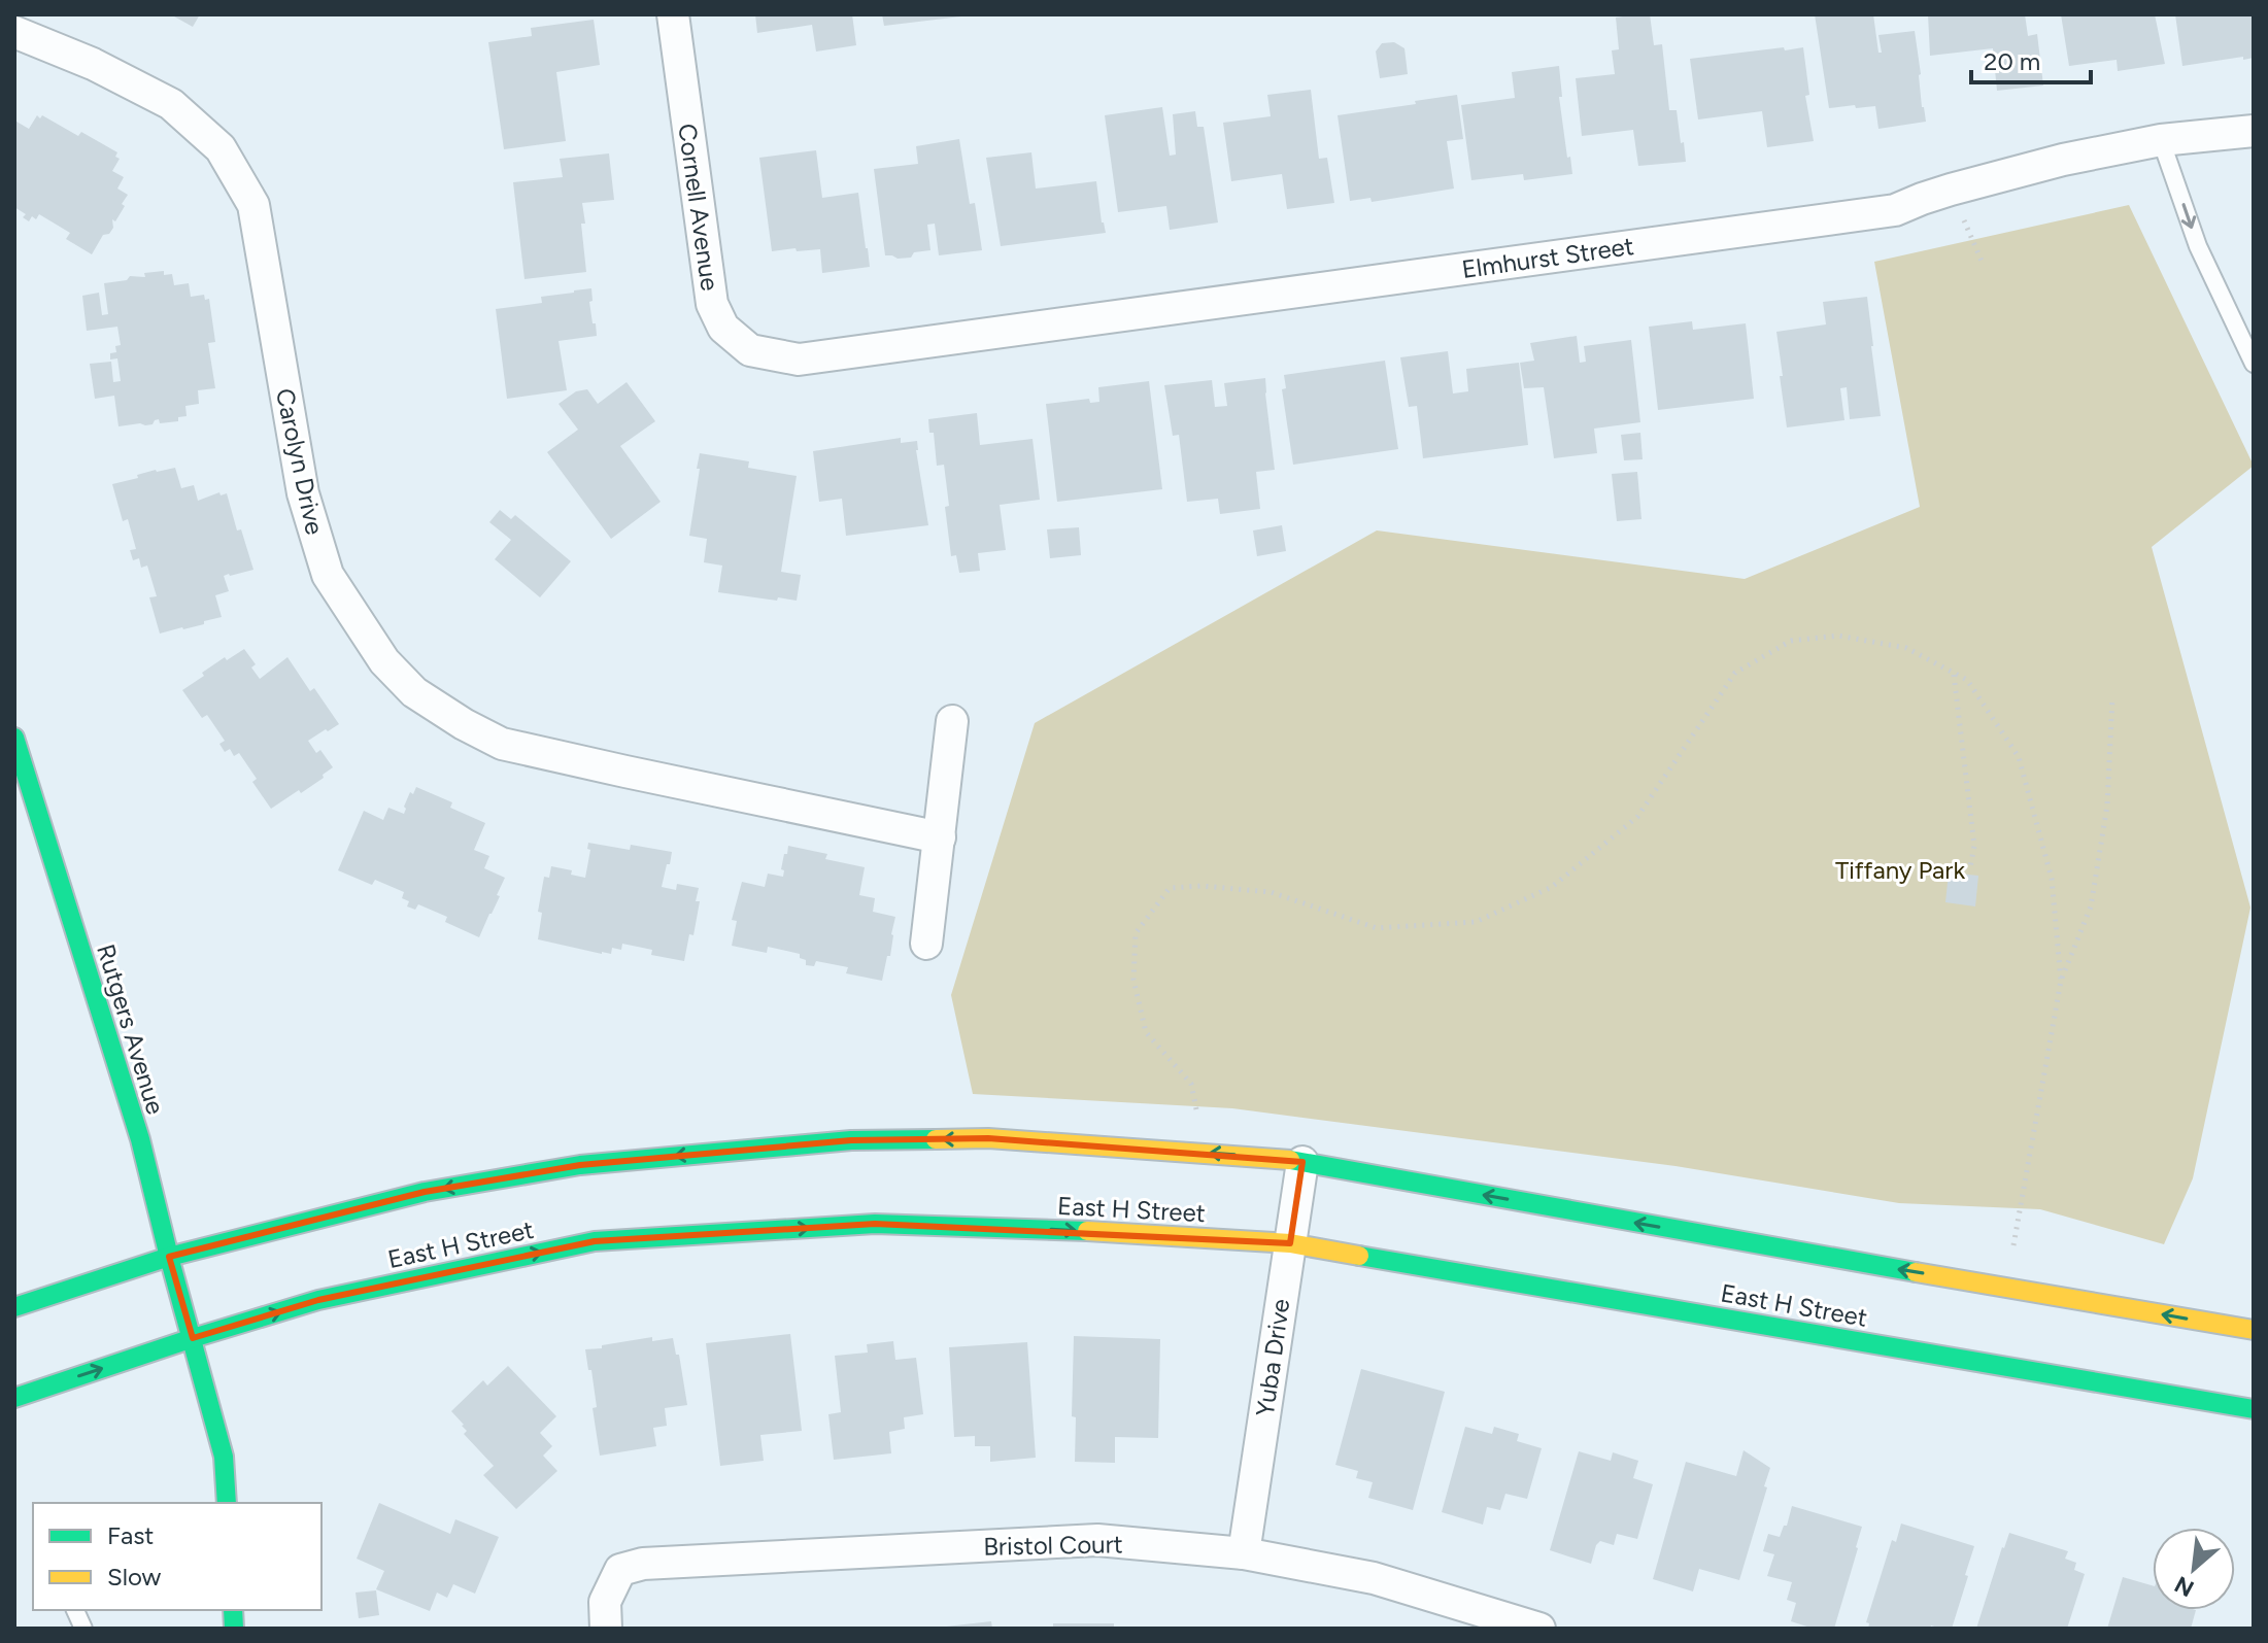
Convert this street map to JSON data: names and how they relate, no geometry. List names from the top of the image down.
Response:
{
  "streets": {
    "main road": ["Rutgers Avenue", "East H Street"],
    "street": [
      "Cornell Avenue",
      "Elmhurst Street",
      "Carolyn Drive",
      "Yuba Drive",
      "Bristol Court"
    ]
  },
  "crossings": [
    ["Cornell Avenue", "Elmhurst Street"],
    ["Rutgers Avenue", "East H Street"],
    ["East H Street", "Yuba Drive"],
    ["Yuba Drive", "Bristol Court"]
  ],
  "parks": ["Tiffany Park"],
  "legend": ["Fast", "Slow"],
  "scale_bar": "20 m",
  "north": "bottom left"
}
